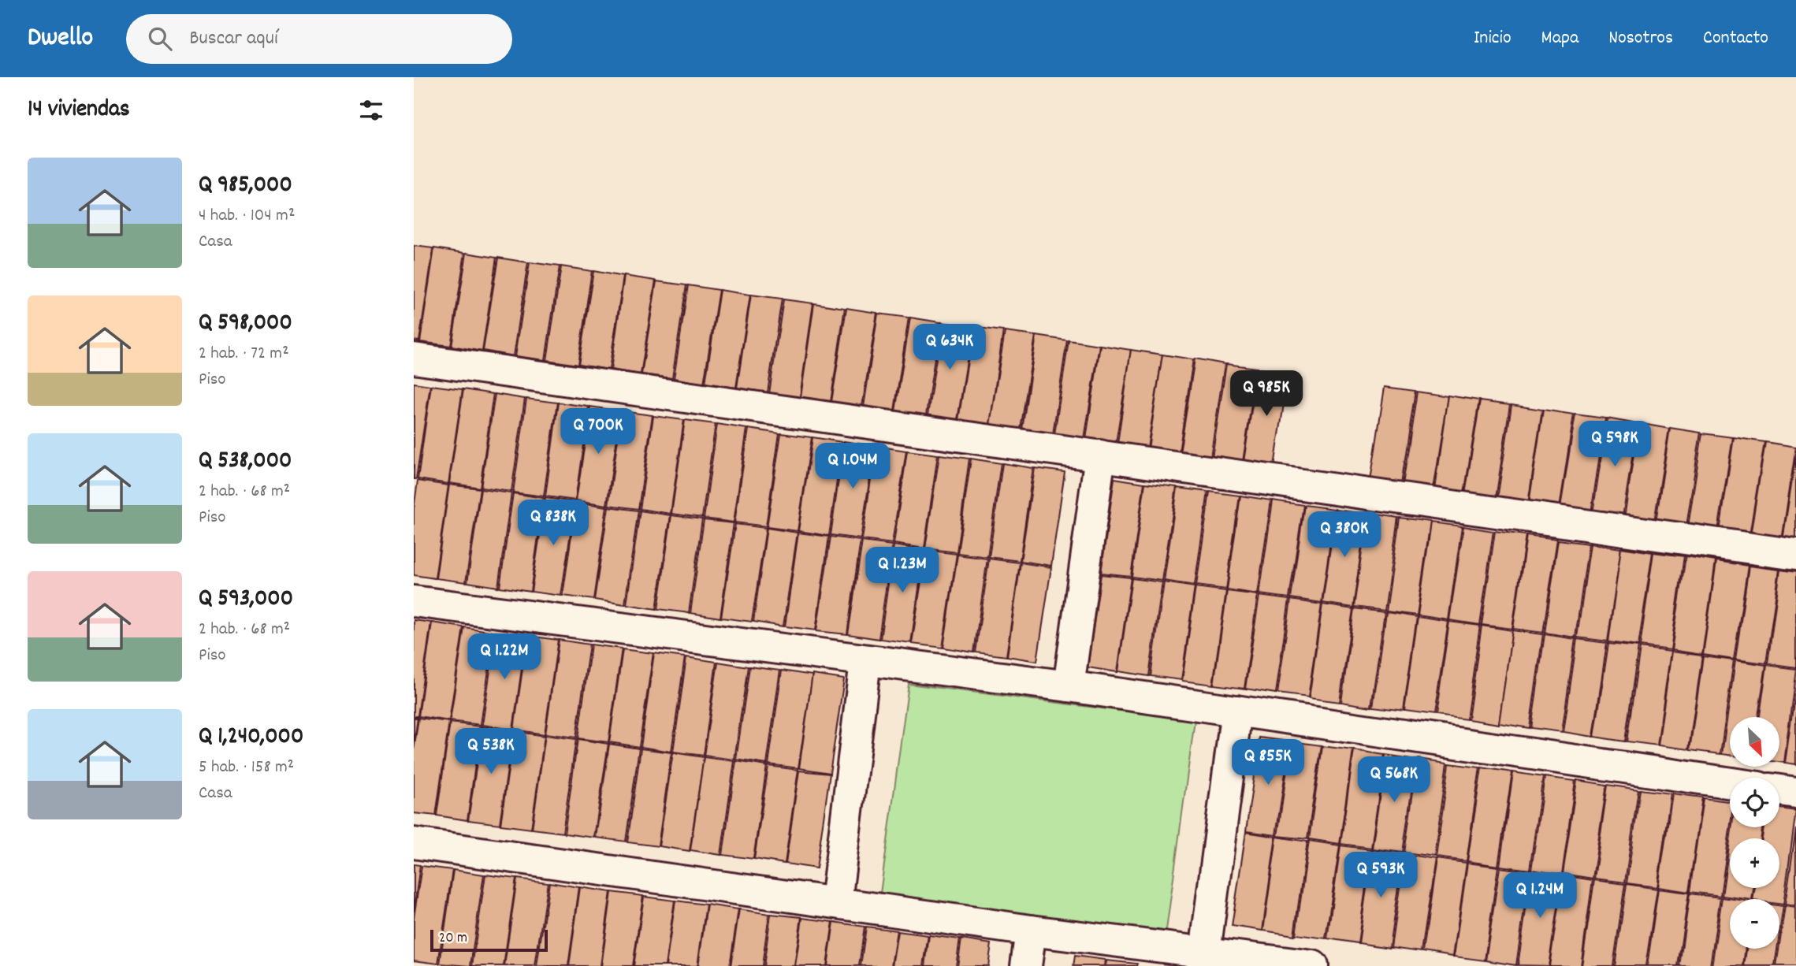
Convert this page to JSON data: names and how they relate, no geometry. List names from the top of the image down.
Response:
{
  "scale_bar": "20 m",
  "north": "bottom right",
  "page": {
    "header": "Dwello",
    "search": "Buscar aquí",
    "nav": [
      "Inicio",
      "Mapa",
      "Nosotros",
      "Contacto"
    ],
    "heading": "14 viviendas",
    "list": [
      {
        "name": "Q 985,000",
        "note": "4 hab. · 104 m² · Casa"
      },
      {
        "name": "Q 598,000",
        "note": "2 hab. · 72 m² · Piso"
      },
      {
        "name": "Q 538,000",
        "note": "2 hab. · 68 m² · Piso"
      },
      {
        "name": "Q 593,000",
        "note": "2 hab. · 68 m² · Piso"
      },
      {
        "name": "Q 1,240,000",
        "note": "5 hab. · 158 m² · Casa"
      }
    ],
    "price": [
      "Q 634K",
      "Q 985K",
      "Q 700K",
      "Q 598K",
      "Q 1.04M",
      "Q 838K",
      "Q 380K",
      "Q 1.23M",
      "Q 1.22M",
      "Q 538K",
      "Q 855K",
      "Q 568K",
      "Q 593K",
      "Q 1.24M"
    ],
    "map_buttons": ["+", "−"],
    "scale": "20 m"
  }
}
